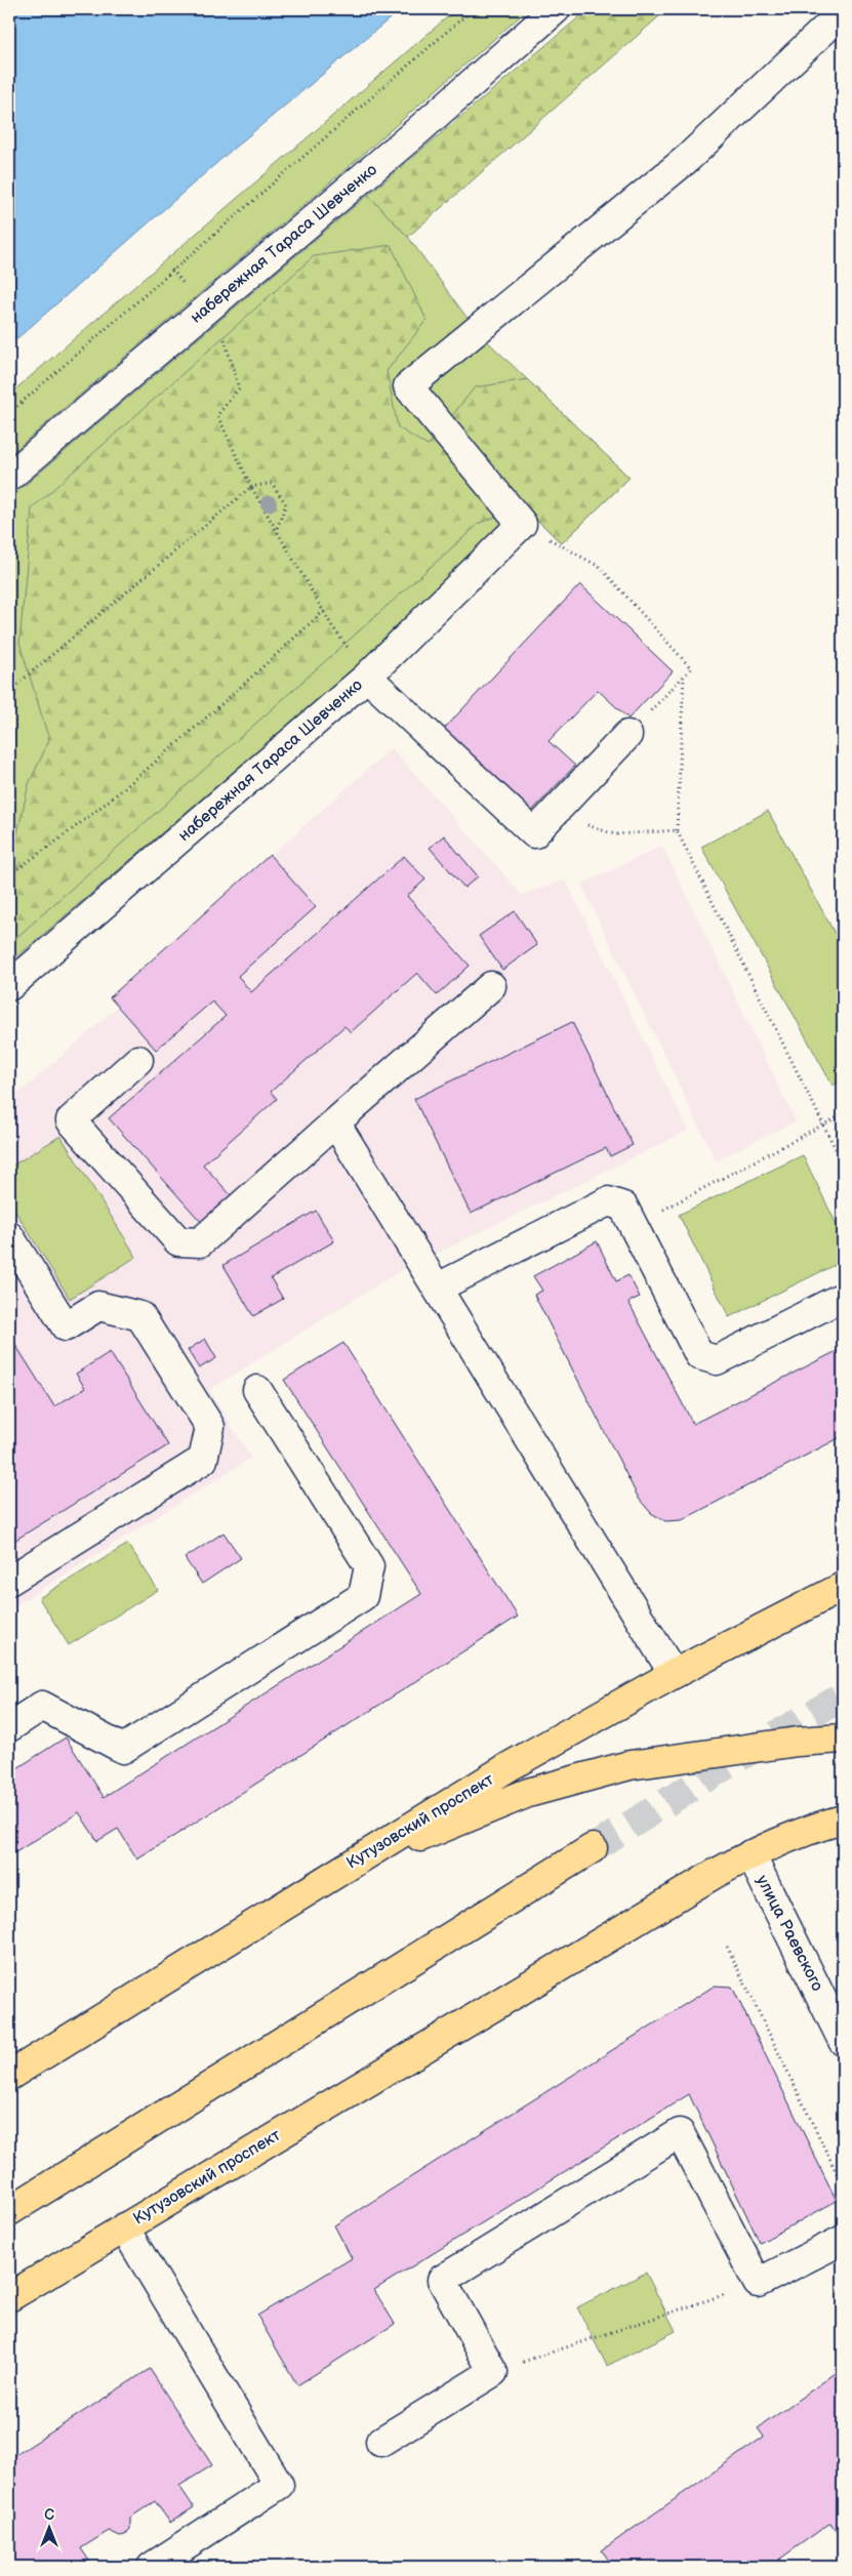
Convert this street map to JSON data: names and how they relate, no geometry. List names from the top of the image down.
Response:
{
  "streets": {
    "main road": ["Кутузовский проспект"],
    "street": ["набережная Тараса Шевченко", "улица Раевского"]
  },
  "crossings": [
    ["Кутузовский проспект", "улица Раевского"]
  ],
  "north": "top"
}
